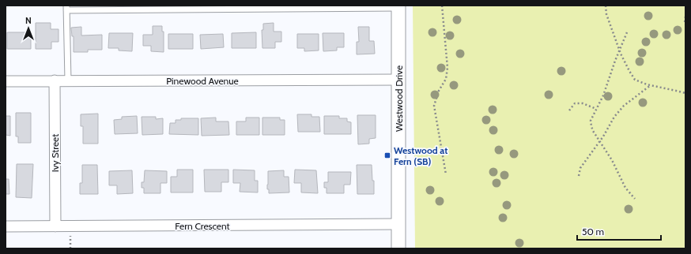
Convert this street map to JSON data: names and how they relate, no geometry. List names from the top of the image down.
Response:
{
  "streets": {
    "street": [
      "Pinewood Avenue",
      "Westwood Drive",
      "Ivy Street",
      "Fern Crescent"
    ]
  },
  "crossings": [
    ["Pinewood Avenue", "Westwood Drive"],
    ["Pinewood Avenue", "Ivy Street"],
    ["Westwood Drive", "Fern Crescent"],
    ["Ivy Street", "Fern Crescent"]
  ],
  "places": {
    "transit": ["Westwood at Fern (SB)"]
  },
  "scale_bar": "50 m",
  "north": "top"
}
